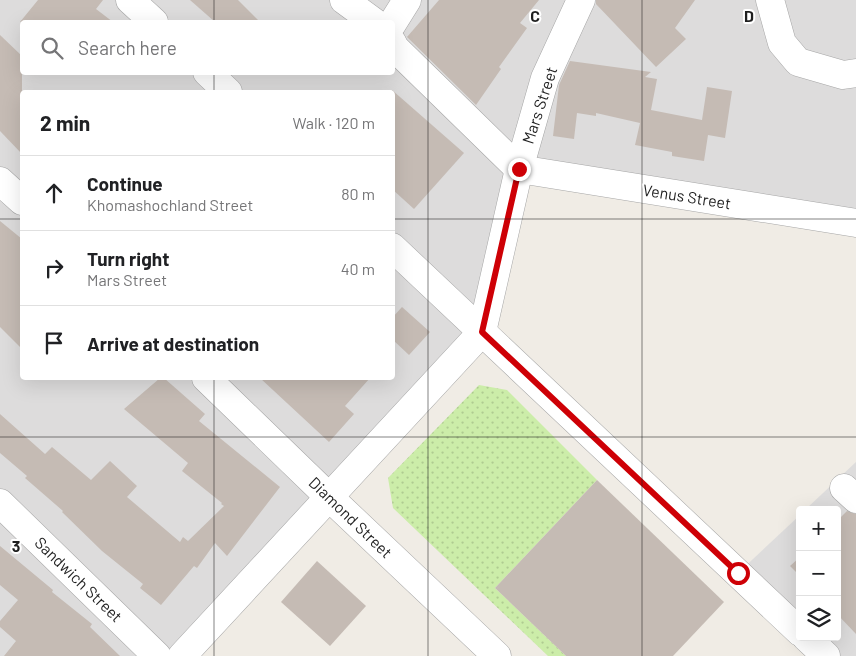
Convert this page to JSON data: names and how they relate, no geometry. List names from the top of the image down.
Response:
{
  "streets": {
    "street": [
      "Mars Street",
      "Venus Street",
      "Diamond Street",
      "Sandwich Street"
    ]
  },
  "crossings": [
    ["Mars Street", "Venus Street"]
  ],
  "page": {
    "search": "Search here",
    "heading": ["2 min", "Walk · 120 m"],
    "list": [
      ["Continue", "Khomashochland Street", "80 m"],
      ["Turn right", "Mars Street", "40 m"],
      "Arrive at destination"
    ],
    "map_buttons": ["+", "−"]
  },
  "grid": {
    "columns": ["C", "D"],
    "rows": ["3"]
  }
}
